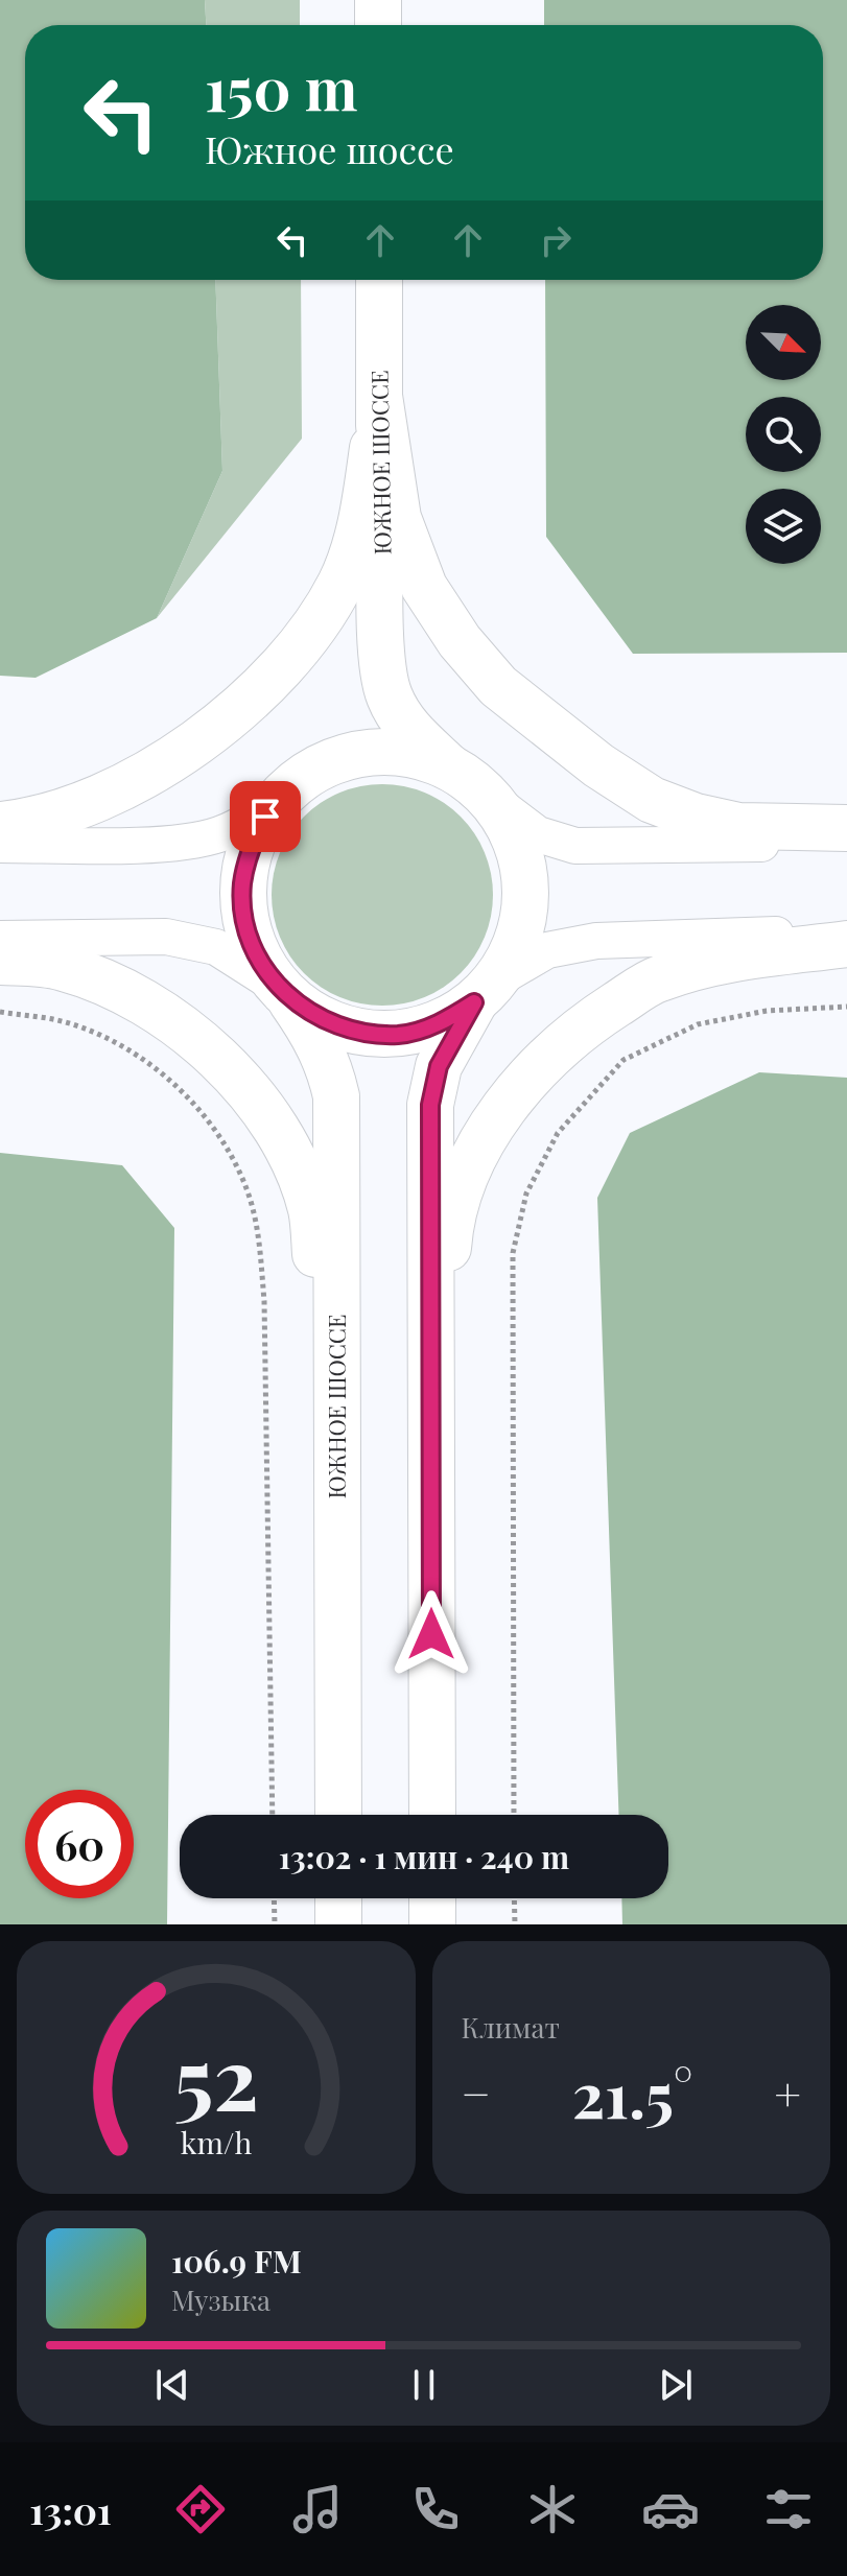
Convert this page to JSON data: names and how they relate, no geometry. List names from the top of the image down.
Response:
{
  "streets": {
    "main road": ["ЮЖНОЕ ШОССЕ"]
  },
  "north": "bottom right",
  "page": {
    "turn": ["150 m", "Южное шоссе"],
    "limit": "60",
    "trip": "13:02 · 1 мин · 240 m",
    "tile": "Климат",
    "heat": ["−", "21.5°", "+"],
    "song": ["106.9 FM", "Музыка"],
    "tabs": "13:01",
    "gauge": ["52", "km/h"]
  }
}
